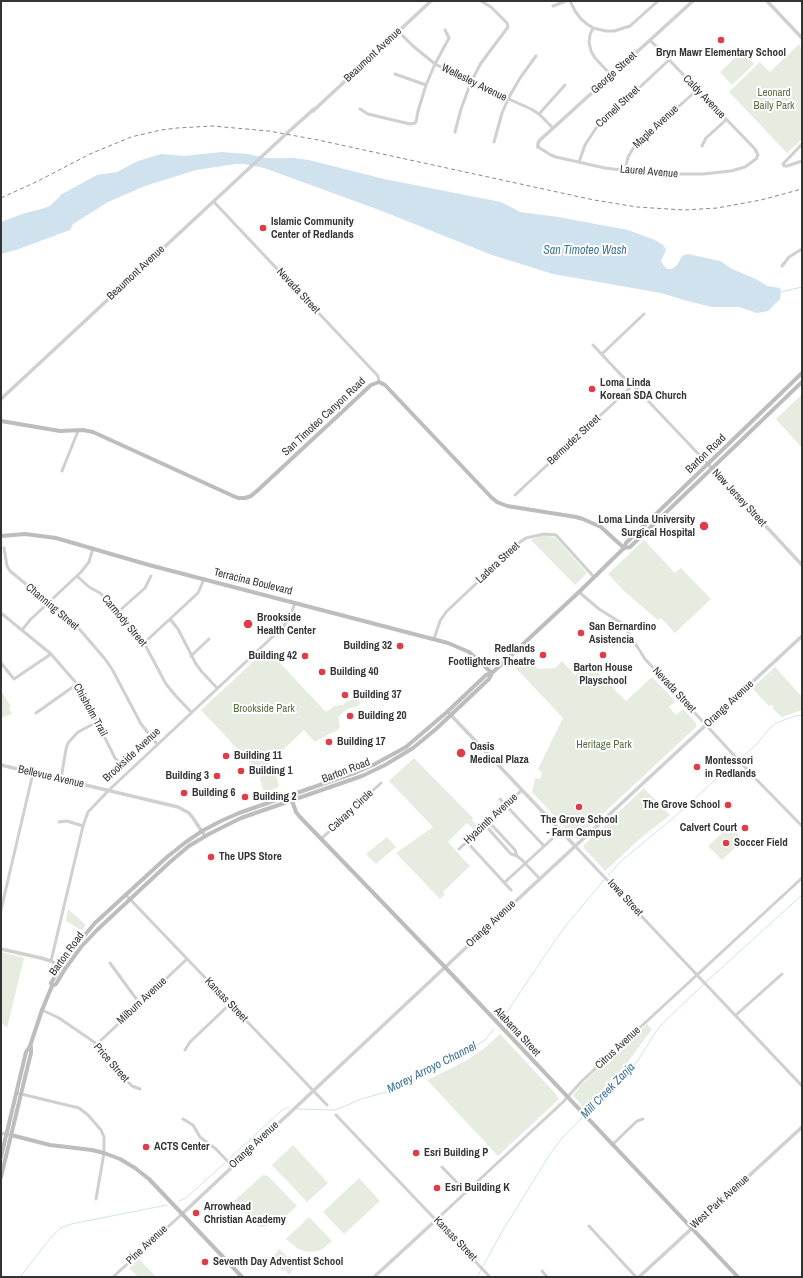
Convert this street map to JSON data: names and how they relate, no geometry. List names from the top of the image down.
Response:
{
  "streets": {
    "main road": [
      "San Timoteo Canyon Road",
      "Barton Road",
      "Terracina Boulevard",
      "Alabama Street"
    ],
    "street": [
      "Beaumont Avenue",
      "George Street",
      "Wellesley Avenue",
      "Caldy Avenue",
      "Cornell Street",
      "Maple Avenue",
      "Laurel Avenue",
      "Nevada Street",
      "Bermudez Street",
      "New Jersey Street",
      "Ladera Street",
      "Channing Street",
      "Carmody Street",
      "Orange Avenue",
      "Chisholm Trail",
      "Brookside Avenue",
      "Bellevue Avenue",
      "Calvary Circle",
      "Hyacinth Avenue",
      "Iowa Street",
      "Kansas Street",
      "Milburn Avenue",
      "Citrus Avenue",
      "Price Street",
      "West Park Avenue",
      "Pine Avenue"
    ]
  },
  "crossings": [
    ["Beaumont Avenue", "Wellesley Avenue"],
    ["Beaumont Avenue", "Nevada Street"],
    ["George Street", "Wellesley Avenue"],
    ["George Street", "Caldy Avenue"],
    ["George Street", "Laurel Avenue"],
    ["Caldy Avenue", "Cornell Street"],
    ["Caldy Avenue", "Maple Avenue"],
    ["Caldy Avenue", "Laurel Avenue"],
    ["Cornell Street", "Laurel Avenue"],
    ["Maple Avenue", "Laurel Avenue"],
    ["Nevada Street", "San Timoteo Canyon Road"],
    ["Nevada Street", "Barton Road"],
    ["Nevada Street", "Orange Avenue"],
    ["San Timoteo Canyon Road", "Barton Road"],
    ["Bermudez Street", "New Jersey Street"],
    ["Barton Road", "New Jersey Street"],
    ["Barton Road", "Ladera Street"],
    ["Barton Road", "Terracina Boulevard"],
    ["Barton Road", "Bellevue Avenue"],
    ["Barton Road", "Iowa Street"],
    ["Barton Road", "Kansas Street"],
    ["Barton Road", "Alabama Street"],
    ["Barton Road", "Price Street"],
    ["Ladera Street", "Terracina Boulevard"],
    ["Terracina Boulevard", "Brookside Avenue"],
    ["Channing Street", "Brookside Avenue"],
    ["Carmody Street", "Brookside Avenue"],
    ["Orange Avenue", "Iowa Street"],
    ["Orange Avenue", "Kansas Street"],
    ["Orange Avenue", "Alabama Street"],
    ["Orange Avenue", "Pine Avenue"],
    ["Brookside Avenue", "Bellevue Avenue"],
    ["Calvary Circle", "Alabama Street"],
    ["Hyacinth Avenue", "Iowa Street"],
    ["Iowa Street", "Citrus Avenue"],
    ["Kansas Street", "Milburn Avenue"],
    ["Kansas Street", "Citrus Avenue"],
    ["Milburn Avenue", "Price Street"],
    ["Alabama Street", "Citrus Avenue"],
    ["Alabama Street", "West Park Avenue"]
  ],
  "water": ["San Timoteo Wash", "Morey Arroyo Channel", "Mill Creek Zanja"],
  "parks": ["Leonard Baily Park", "Brookside Park", "Heritage Park"],
  "places": [
    "Bryn Mawr Elementary School",
    "Islamic Community Center of Redlands",
    "Loma Linda Korean SDA Church",
    "Loma Linda University Surgical Hospital",
    "Brookside Health Center",
    "San Bernardino Asistencia",
    "Building 32",
    "Redlands Footlighters Theatre",
    "Barton House Playschool",
    "Building 42",
    "Building 40",
    "Building 37",
    "Building 20",
    "Building 17",
    "Oasis Medical Plaza",
    "Building 11",
    "Montessori in Redlands",
    "Building 1",
    "Building 3",
    "Building 6",
    "Building 2",
    "The Grove School",
    "The Grove School - Farm Campus",
    "Calvert Court",
    "Soccer Field",
    "The UPS Store",
    "ACTS Center",
    "Esri Building P",
    "Esri Building K",
    "Arrowhead Christian Academy",
    "Seventh Day Adventist School"
  ]
}
